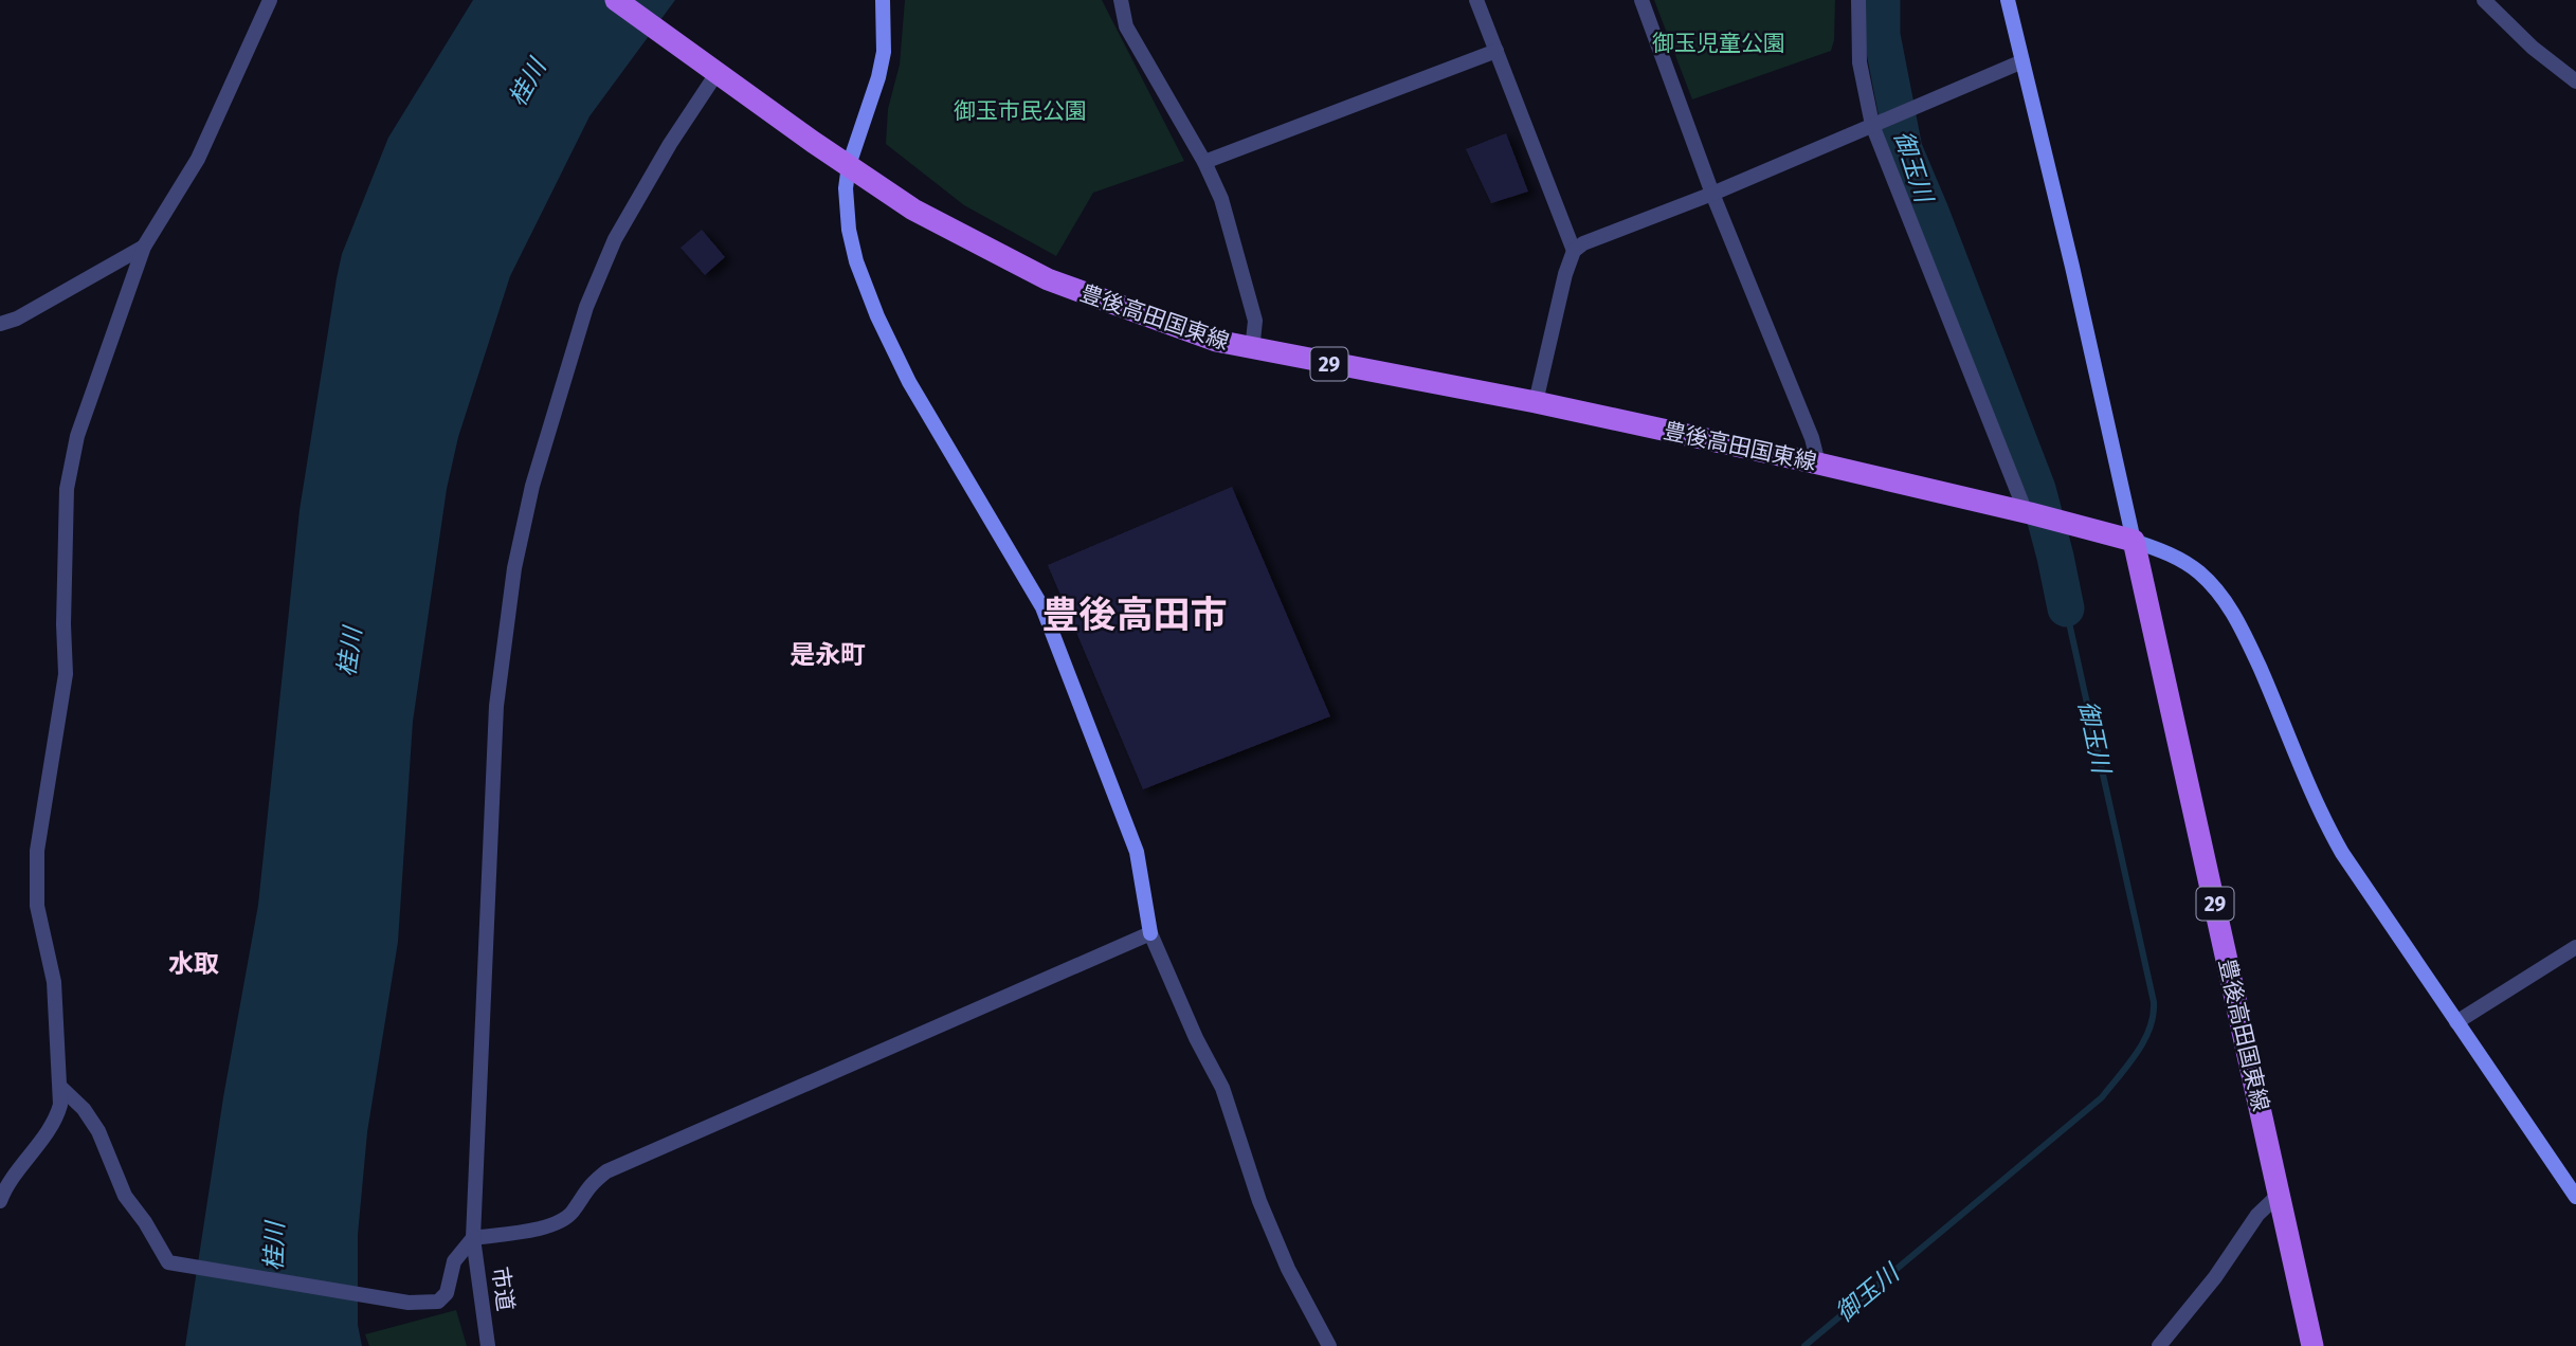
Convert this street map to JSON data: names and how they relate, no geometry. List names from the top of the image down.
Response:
{
  "streets": {
    "main road": ["豊後高田国東線", "29"],
    "street": ["市道"]
  },
  "crossings": [
    ["豊後高田国東線", "市道"]
  ],
  "districts": ["豊後高田市", "是永町", "水取"],
  "water": ["桂川", "御玉川"],
  "parks": ["御玉児童公園", "御玉市民公園"]
}
